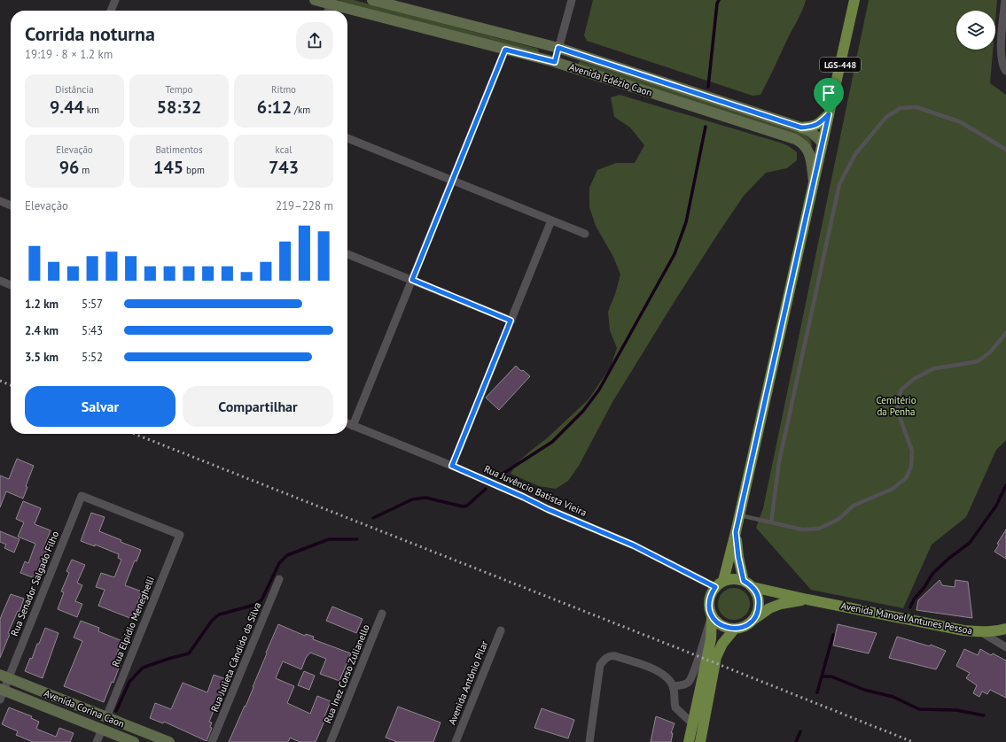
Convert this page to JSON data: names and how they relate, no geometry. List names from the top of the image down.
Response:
{
  "streets": {
    "main road": [
      "LGS-448",
      "Avenida Edézio Caon",
      "Avenida Manoel Antunes Pessoa",
      "Avenida Corina Caon"
    ],
    "street": [
      "Rua Juvêncio Batista Vieira",
      "Rua Senador Salgado Filho",
      "Rua Elpídio Meneghelli",
      "Rua Julieta Cândido da Silva",
      "Rua Inez Corso Zulianello",
      "Avenida Antônio Pilar"
    ]
  },
  "crossings": [
    ["LGS-448", "Avenida Edézio Caon"],
    ["LGS-448", "Rua Juvêncio Batista Vieira"],
    ["LGS-448", "Avenida Manoel Antunes Pessoa"],
    ["Rua Juvêncio Batista Vieira", "Avenida Manoel Antunes Pessoa"],
    ["Rua Senador Salgado Filho", "Rua Elpídio Meneghelli"],
    ["Rua Senador Salgado Filho", "Avenida Corina Caon"],
    ["Rua Elpídio Meneghelli", "Avenida Corina Caon"]
  ],
  "parks": ["Cemitério da Penha"],
  "page": {
    "heading": ["Corrida noturna", "19:19 · 8 × 1.2 km"],
    "stats": [
      ["Distância", "9.44 km"],
      ["Tempo", "58:32"],
      ["Ritmo", "6:12 /km"],
      ["Elevação", "96 m"],
      ["Batimentos", "145 bpm"],
      ["kcal", "743"]
    ],
    "chart": ["Elevação", "219–228 m"],
    "list": [
      {
        "name": "1.2 km",
        "note": "5:57"
      },
      {
        "name": "2.4 km",
        "note": "5:43"
      },
      {
        "name": "3.5 km",
        "note": "5:52"
      }
    ],
    "buttons": ["Salvar", "Compartilhar"]
  }
}
